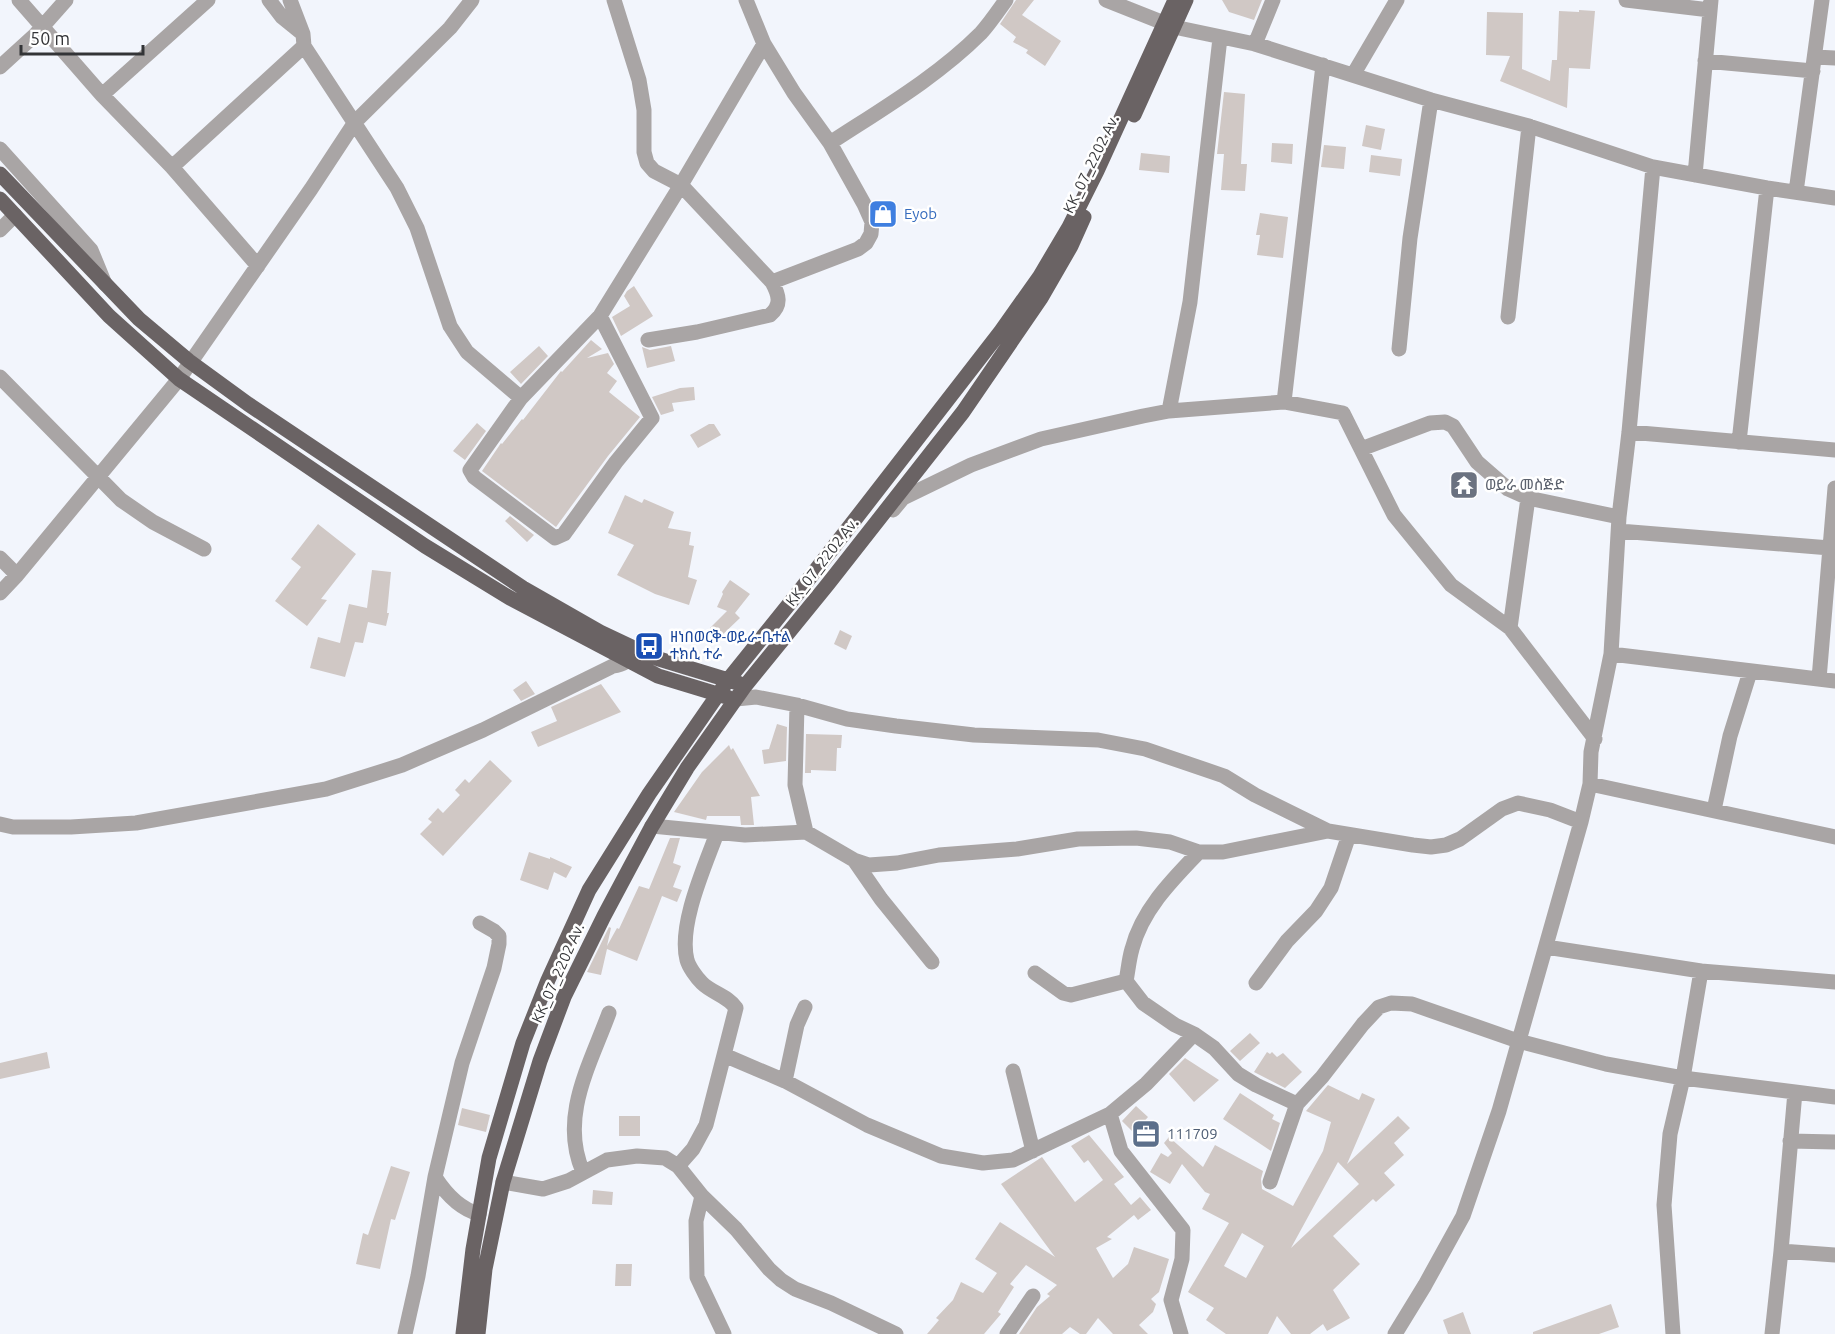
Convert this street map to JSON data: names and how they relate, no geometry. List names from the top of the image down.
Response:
{
  "streets": {
    "main road": ["KK_07_2202 Av."]
  },
  "places": {
    "shop": ["Eyob"],
    "temple": ["ወይራ መስጅድ"],
    "bus stop": ["ዘነበወርቅ-ወይራ-ቤተል ተክሲ ተራ"],
    "office": ["111709"]
  },
  "scale_bar": "50 m"
}
